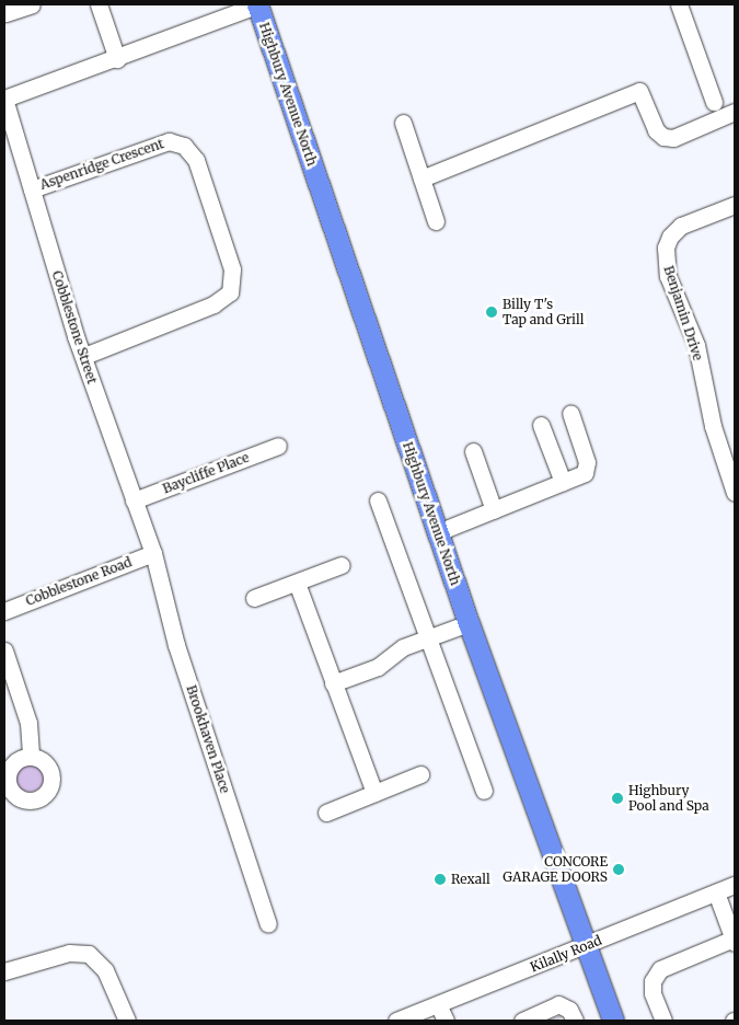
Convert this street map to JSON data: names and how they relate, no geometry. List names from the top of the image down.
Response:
{
  "streets": {
    "main road": ["Highbury Avenue North"],
    "street": [
      "Aspenridge Crescent",
      "Benjamin Drive",
      "Cobblestone Street",
      "Baycliffe Place",
      "Cobblestone Road",
      "Brookhaven Place",
      "Kilally Road"
    ]
  },
  "crossings": [
    ["Highbury Avenue North", "Kilally Road"],
    ["Aspenridge Crescent", "Cobblestone Street"],
    ["Cobblestone Street", "Baycliffe Place"],
    ["Cobblestone Street", "Cobblestone Road"],
    ["Cobblestone Street", "Brookhaven Place"],
    ["Cobblestone Road", "Brookhaven Place"]
  ],
  "places": [
    "Billy T's Tap and Grill",
    "Highbury Pool and Spa",
    "CONCORE GARAGE DOORS",
    "Rexall"
  ]
}
